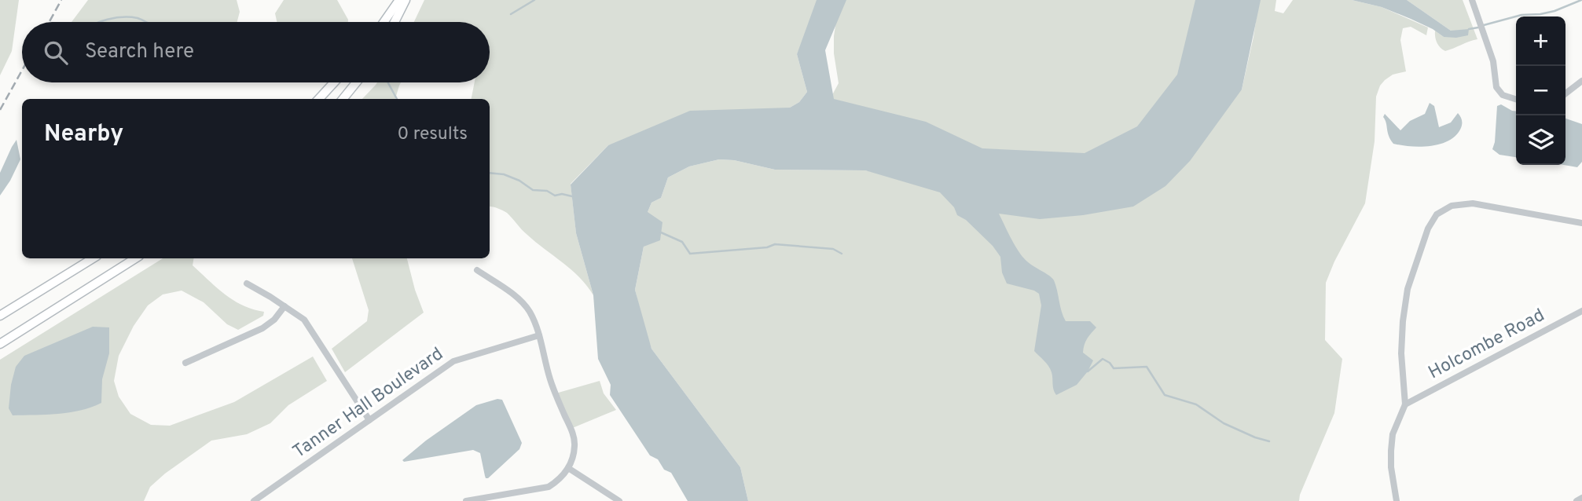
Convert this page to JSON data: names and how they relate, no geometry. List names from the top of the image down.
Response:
{
  "streets": {
    "street": ["Holcombe Road", "Tanner Hall Boulevard"]
  },
  "page": {
    "map_buttons": ["+", "−"],
    "search": "Search here",
    "heading": ["Nearby", "0 results"]
  }
}
